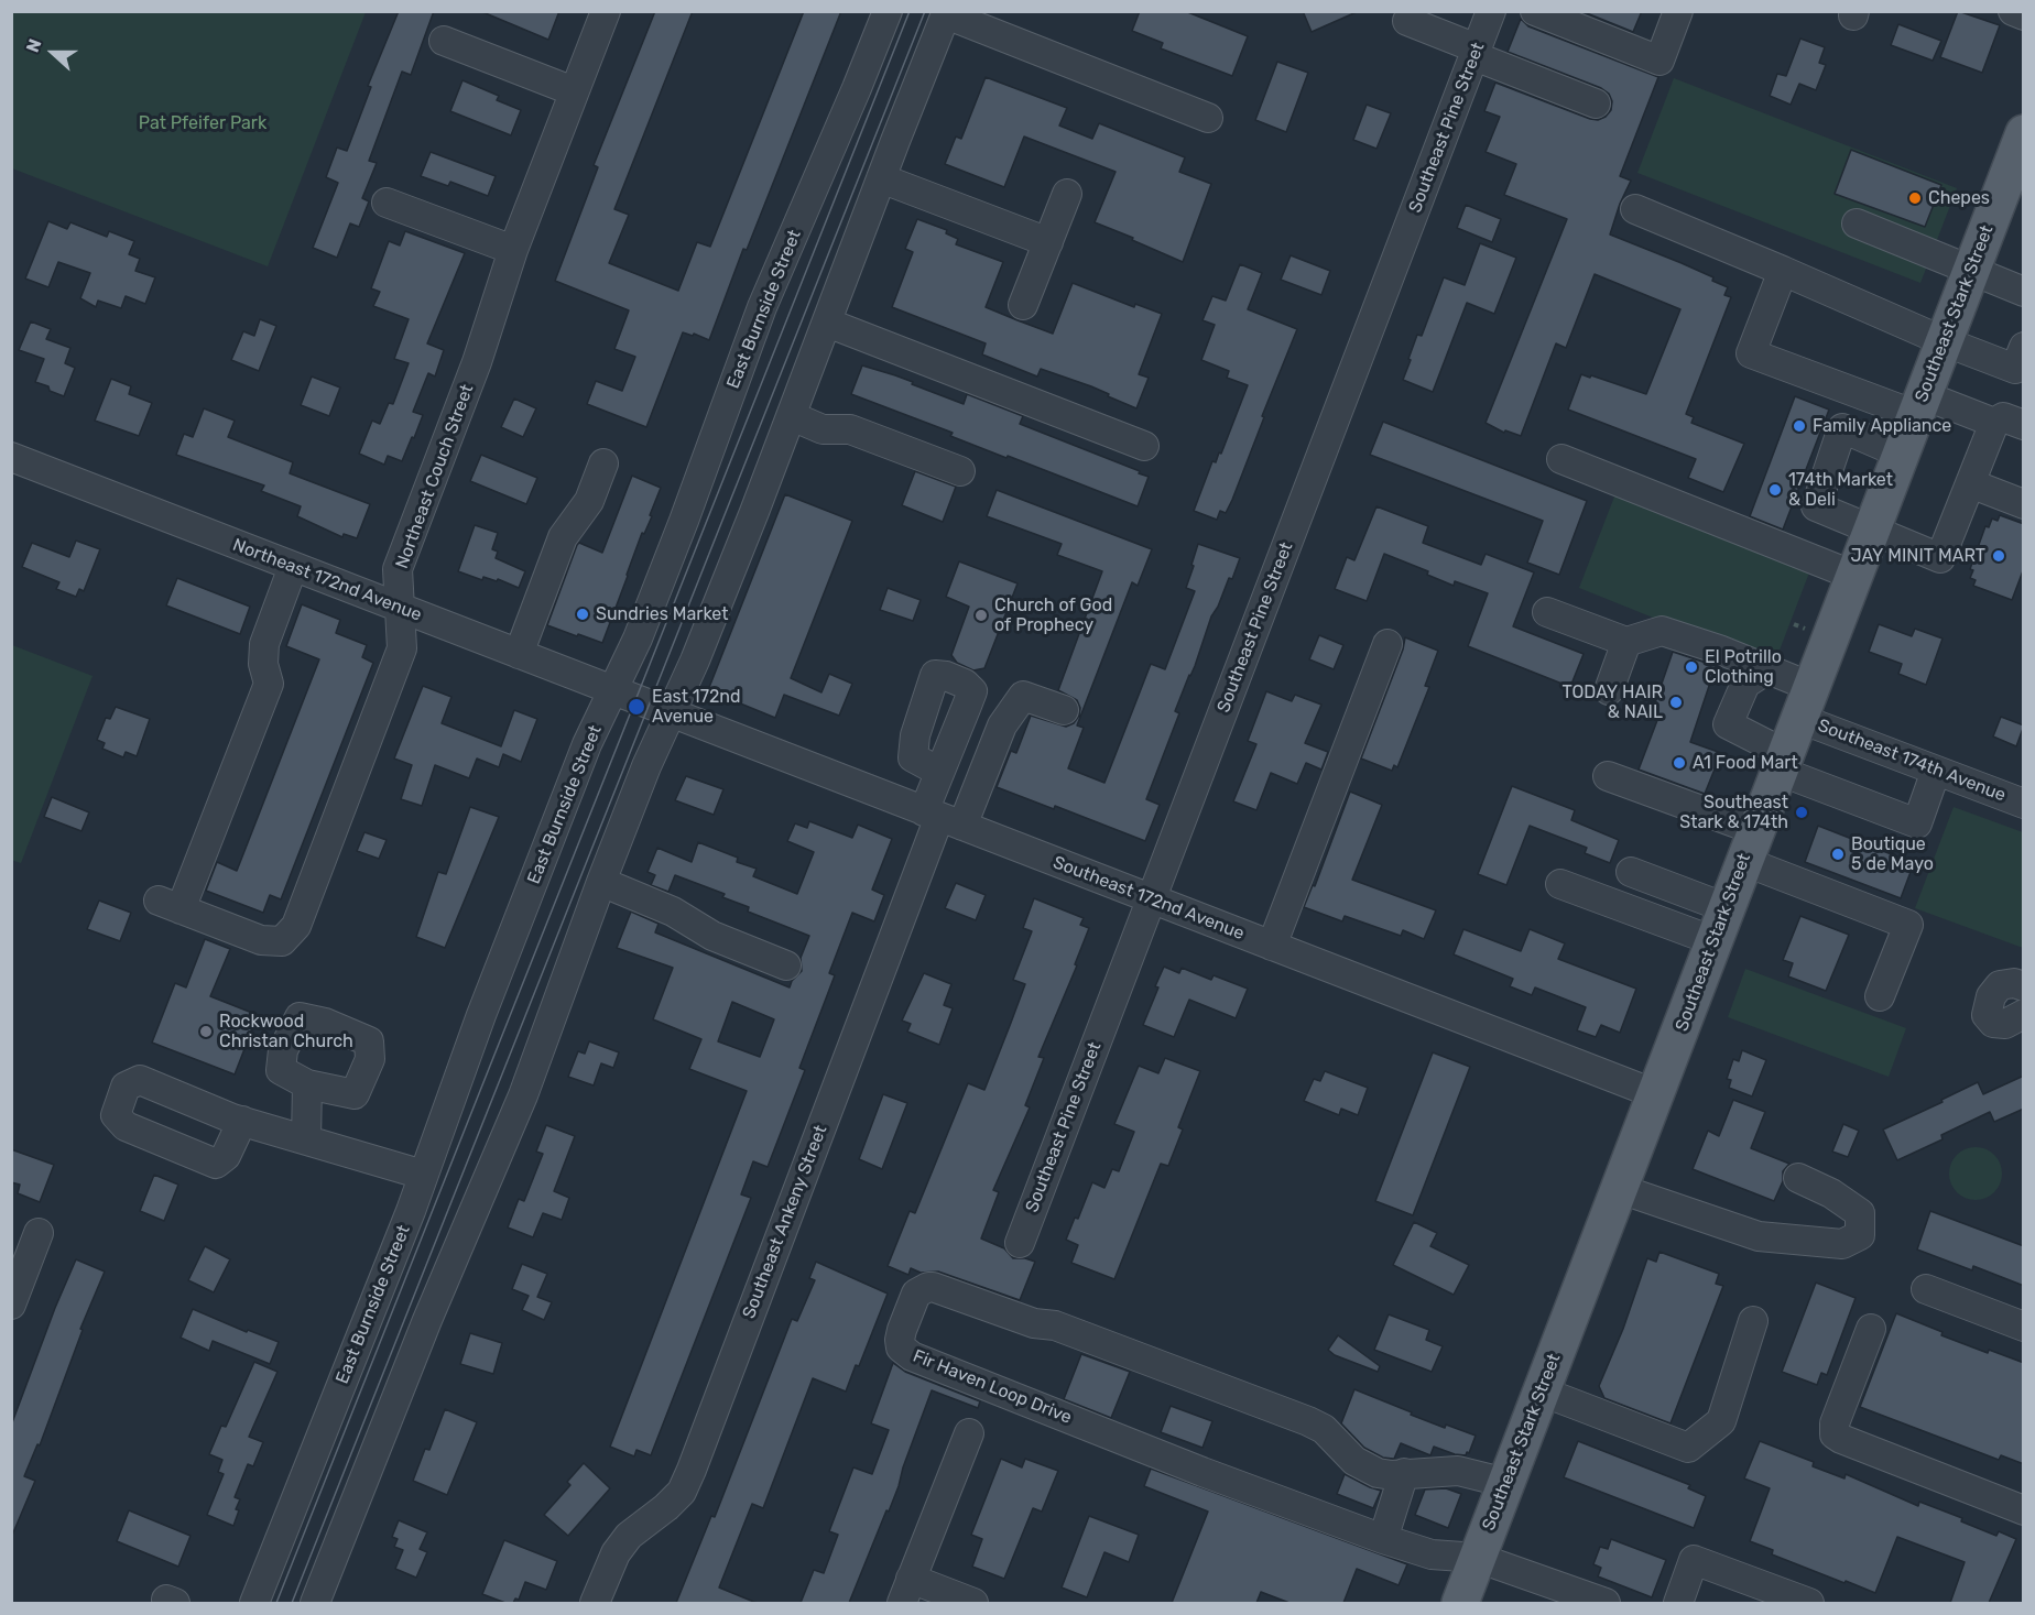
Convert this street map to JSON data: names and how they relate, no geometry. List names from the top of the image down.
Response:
{
  "streets": {
    "main road": ["Southeast Stark Street"],
    "street": [
      "Southeast Pine Street",
      "East Burnside Street",
      "Northeast Couch Street",
      "Northeast 172nd Avenue",
      "Southeast 174th Avenue",
      "Southeast 172nd Avenue",
      "Southeast Ankeny Street",
      "Fir Haven Loop Drive"
    ]
  },
  "crossings": [
    ["Southeast Pine Street", "Southeast 172nd Avenue"],
    ["East Burnside Street", "Northeast 172nd Avenue"],
    ["Southeast Stark Street", "Southeast 174th Avenue"],
    ["Southeast Stark Street", "Southeast 172nd Avenue"],
    ["Southeast Stark Street", "Fir Haven Loop Drive"],
    ["Northeast Couch Street", "Northeast 172nd Avenue"],
    ["Northeast 172nd Avenue", "Southeast 172nd Avenue"],
    ["Southeast 172nd Avenue", "Southeast Ankeny Street"]
  ],
  "parks": ["Pat Pfeifer Park"],
  "places": [
    "Chepes",
    "Family Appliance",
    "174th Market & Deli",
    "JAY MINIT MART",
    "Sundries Market",
    "Church of God of Prophecy",
    "El Potrillo Clothing",
    "TODAY HAIR & NAIL",
    "East 172nd Avenue",
    "A1 Food Mart",
    "Southeast Stark & 174th",
    "Boutique 5 de Mayo",
    "Rockwood Christan Church"
  ],
  "north": "left"
}
